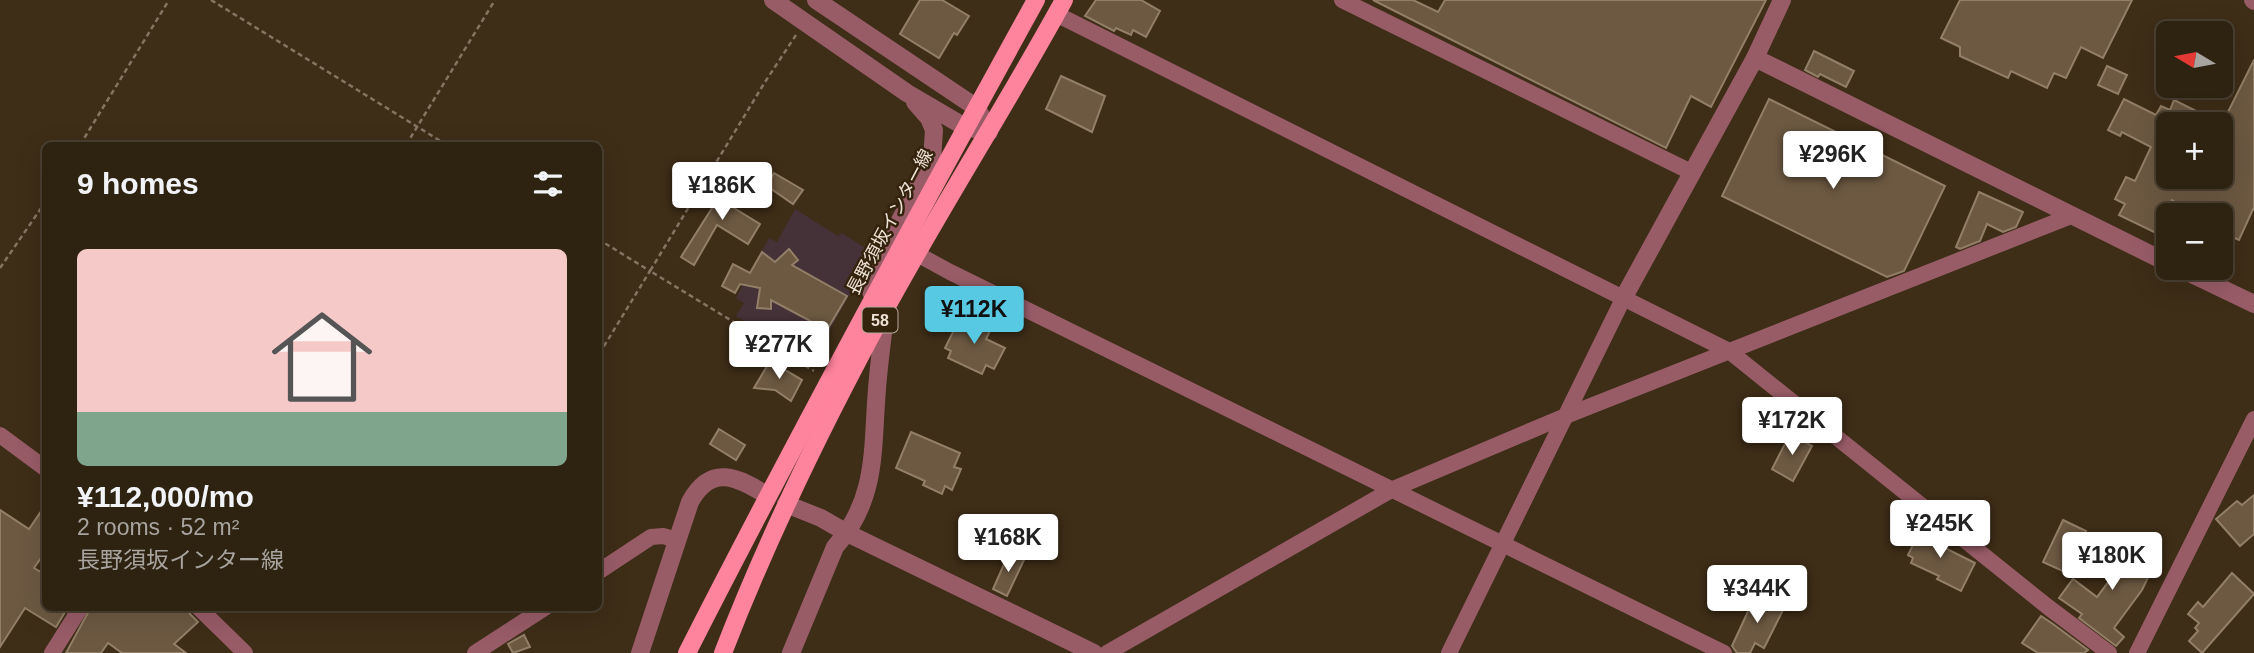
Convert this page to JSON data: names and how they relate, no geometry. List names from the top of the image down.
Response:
{
  "streets": {
    "main road": ["長野須坂インター線", "58"]
  },
  "north": "left",
  "page": {
    "map_buttons": ["+", "−"],
    "price": [
      "¥296K",
      "¥186K",
      "¥112K",
      "¥277K",
      "¥172K",
      "¥245K",
      "¥168K",
      "¥180K",
      "¥344K"
    ],
    "heading": "9 homes",
    "list": [
      {
        "name": "¥112,000/mo",
        "note": "2 rooms · 52 m² · 長野須坂インター線"
      }
    ]
  }
}
